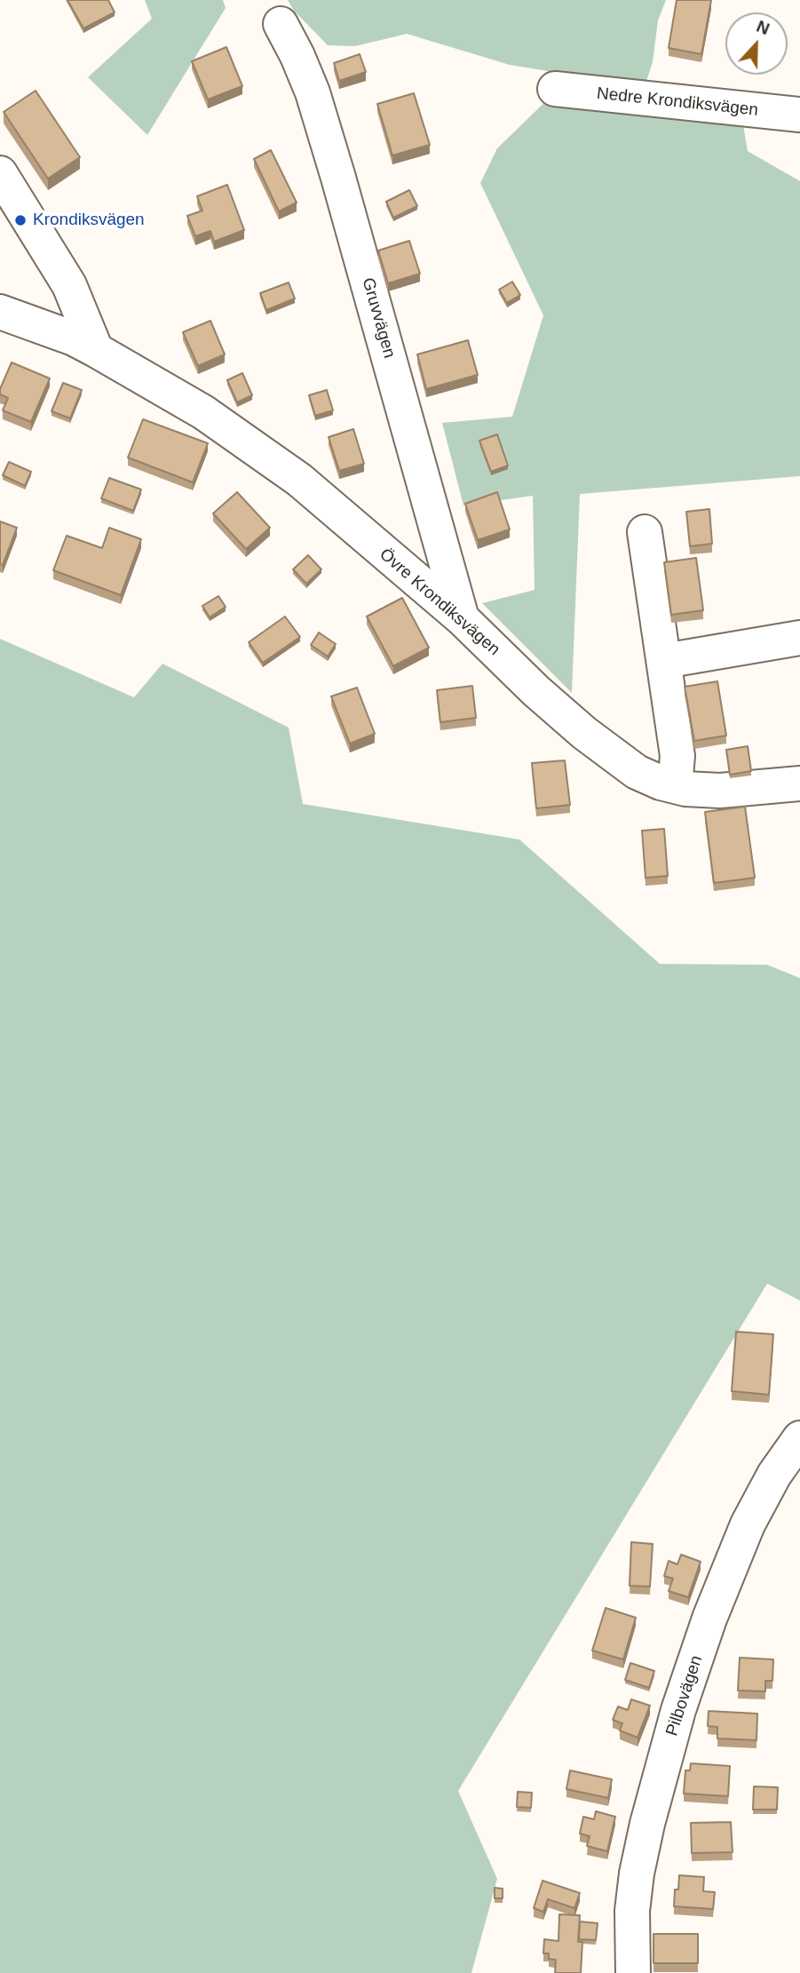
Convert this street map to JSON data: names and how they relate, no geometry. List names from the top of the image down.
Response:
{
  "streets": {
    "street": [
      "Nedre Krondiksvägen",
      "Gruvvägen",
      "Övre Krondiksvägen",
      "Pilbovägen"
    ]
  },
  "crossings": [
    ["Gruvvägen", "Övre Krondiksvägen"]
  ],
  "places": ["Krondiksvägen"],
  "north": "top"
}
